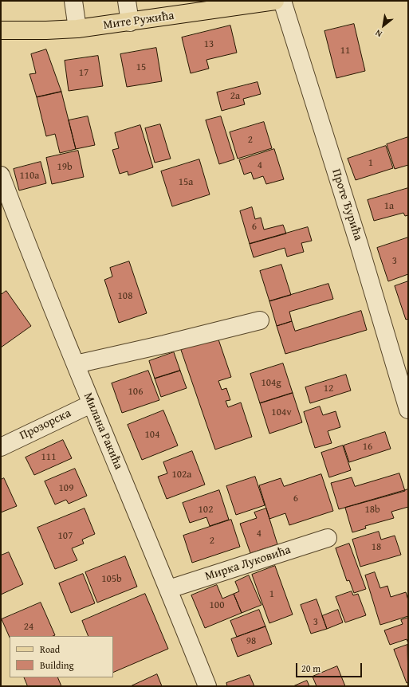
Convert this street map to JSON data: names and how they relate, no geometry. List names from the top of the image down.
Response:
{
  "streets": {
    "main road": ["Мите Ружића"],
    "street": [
      "Проте Ђурића",
      "Прозорска",
      "Милана Ракића",
      "Мирка Луковића"
    ]
  },
  "crossings": [
    ["Прозорска", "Милана Ракића"],
    ["Милана Ракића", "Мирка Луковића"]
  ],
  "house_numbers": [
    "13",
    "11",
    "15",
    "17",
    "2a",
    "2",
    "1",
    "4",
    "19b",
    "110a",
    "15a",
    "1a",
    "6",
    "3",
    "108",
    "104g",
    "12",
    "106",
    "104v",
    "104",
    "16",
    "111",
    "102a",
    "109",
    "6",
    "102",
    "18b",
    "4",
    "107",
    "2",
    "18",
    "105b",
    "1",
    "100",
    "3",
    "24",
    "98"
  ],
  "legend": ["Road", "Building"],
  "scale_bar": "20 m",
  "north": "bottom left"
}
